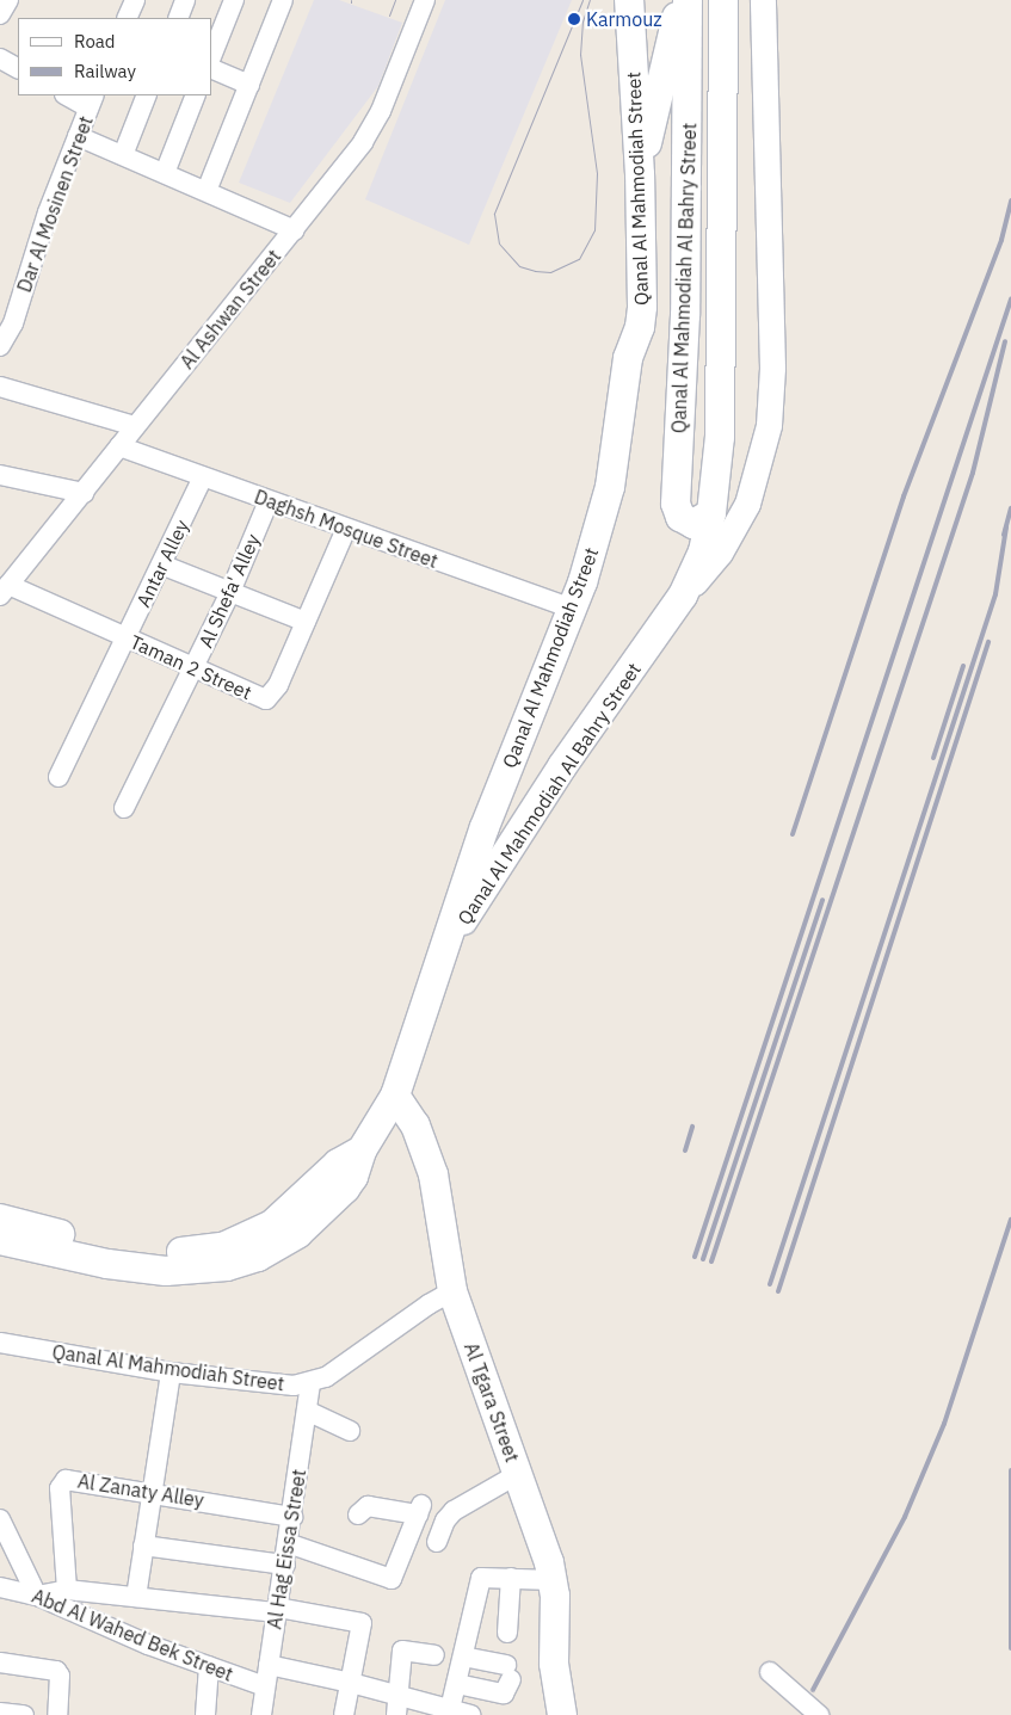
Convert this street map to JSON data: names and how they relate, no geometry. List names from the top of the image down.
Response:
{
  "streets": {
    "main road": ["Qanal Al Mahmodiah Street", "Qanal Al Mahmodiah Al Bahry Street", "Al Tgara Street"],
    "street": [
      "Dar Al Mosinen Street",
      "Al Ashwan Street",
      "Daghsh Mosque Street",
      "Antar Alley",
      "Al Shefa' Alley",
      "Taman 2 Street",
      "Al Zanaty Alley",
      "Al Hag Eissa Street",
      "Abd Al Wahed Bek Street"
    ]
  },
  "crossings": [
    ["Qanal Al Mahmodiah Street", "Qanal Al Mahmodiah Al Bahry Street"],
    ["Qanal Al Mahmodiah Street", "Daghsh Mosque Street"],
    ["Qanal Al Mahmodiah Street", "Al Tgara Street"],
    ["Qanal Al Mahmodiah Street", "Al Hag Eissa Street"],
    ["Al Ashwan Street", "Daghsh Mosque Street"],
    ["Al Ashwan Street", "Taman 2 Street"],
    ["Daghsh Mosque Street", "Antar Alley"],
    ["Daghsh Mosque Street", "Al Shefa' Alley"],
    ["Daghsh Mosque Street", "Taman 2 Street"],
    ["Antar Alley", "Taman 2 Street"],
    ["Al Shefa' Alley", "Taman 2 Street"],
    ["Al Zanaty Alley", "Al Hag Eissa Street"],
    ["Al Hag Eissa Street", "Abd Al Wahed Bek Street"]
  ],
  "places": ["Karmouz"],
  "legend": ["Road", "Railway"]
}
